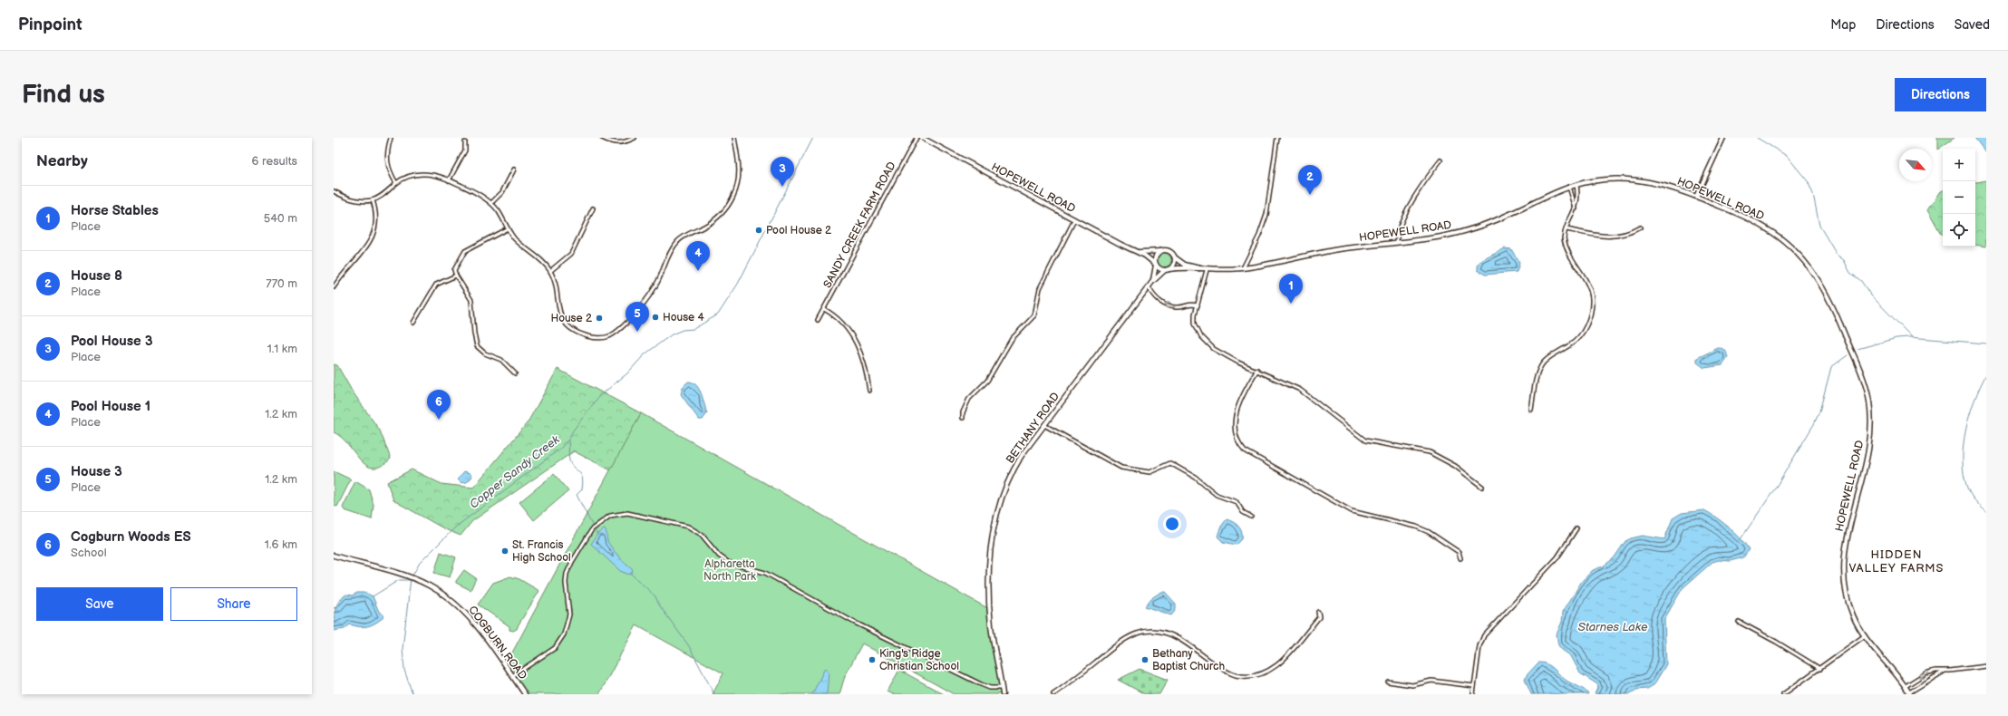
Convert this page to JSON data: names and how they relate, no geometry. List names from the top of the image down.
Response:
{
  "streets": {
    "street": [
      "HOPEWELL ROAD",
      "SANDY CREEK FARM ROAD",
      "BETHANY ROAD",
      "COGBURN ROAD"
    ]
  },
  "crossings": [
    ["HOPEWELL ROAD", "BETHANY ROAD"]
  ],
  "districts": ["HIDDEN VALLEY FARMS"],
  "water": ["Copper Sandy Creek", "Starnes Lake"],
  "parks": ["Alpharetta North Park"],
  "places": [
    "Pool House 2",
    "House 4",
    "House 2",
    "St. Francis High School",
    "King's Ridge Christian School",
    "Bethany Baptist Church"
  ],
  "north": "bottom right",
  "page": {
    "header": "Pinpoint",
    "nav": ["Map", "Directions", "Saved"],
    "buttons": [
      "Directions",
      ["Save", "Share"]
    ],
    "title": "Find us",
    "heading": ["Nearby", "6 results"],
    "map_buttons": ["+", "−"],
    "pins": [
      "3",
      "2",
      "4",
      "1",
      "5",
      "6"
    ],
    "list": [
      {
        "mark": "1",
        "name": "Horse Stables",
        "note": "Place",
        "value": "540 m"
      },
      {
        "mark": "2",
        "name": "House 8",
        "note": "Place",
        "value": "770 m"
      },
      {
        "mark": "3",
        "name": "Pool House 3",
        "note": "Place",
        "value": "1.1 km"
      },
      {
        "mark": "4",
        "name": "Pool House 1",
        "note": "Place",
        "value": "1.2 km"
      },
      {
        "mark": "5",
        "name": "House 3",
        "note": "Place",
        "value": "1.2 km"
      },
      {
        "mark": "6",
        "name": "Cogburn Woods ES",
        "note": "School",
        "value": "1.6 km"
      }
    ]
  }
}
